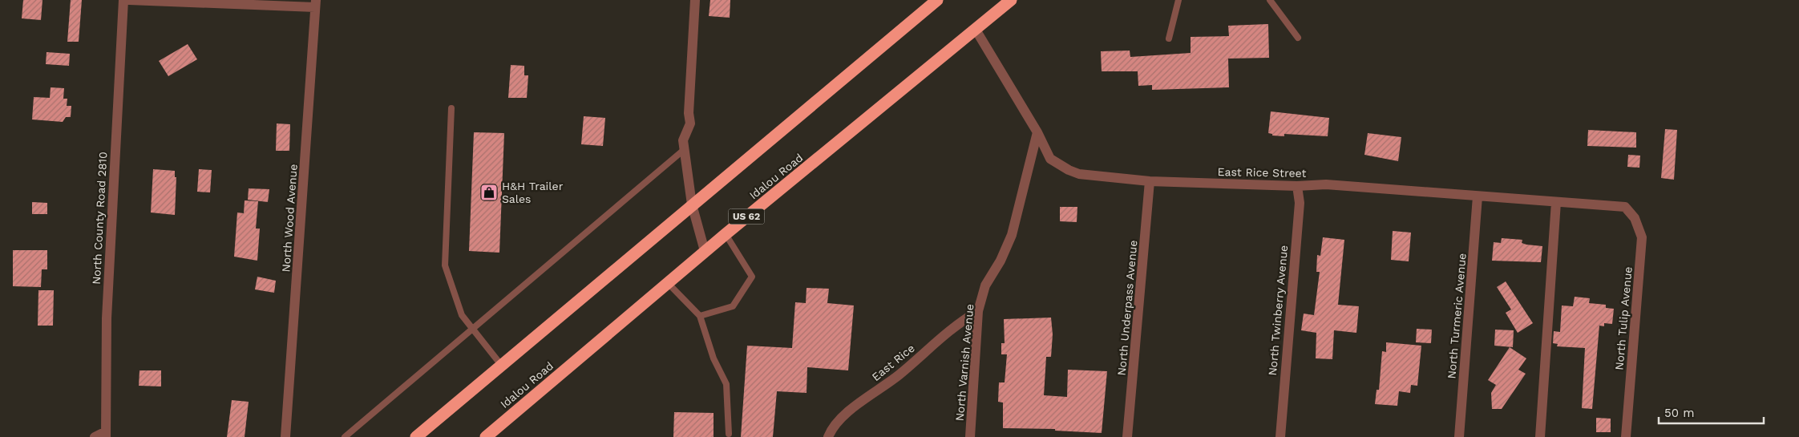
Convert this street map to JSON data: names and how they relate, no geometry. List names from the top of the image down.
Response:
{
  "streets": {
    "highway": ["Idalou Road", "US 62"],
    "street": [
      "East Rice Street",
      "North County Road 2810",
      "North Wood Avenue",
      "North Underpass Avenue",
      "North Twinberry Avenue",
      "North Turmeric Avenue",
      "North Tulip Avenue",
      "East Rice",
      "North Varnish Avenue"
    ]
  },
  "crossings": [
    ["East Rice Street", "Idalou Road"],
    ["East Rice Street", "North Underpass Avenue"],
    ["East Rice Street", "North Twinberry Avenue"],
    ["East Rice Street", "North Turmeric Avenue"],
    ["East Rice Street", "North Tulip Avenue"],
    ["East Rice Street", "North Varnish Avenue"],
    ["East Rice", "North Varnish Avenue"]
  ],
  "places": {
    "shop": ["H&H Trailer Sales"]
  },
  "scale_bar": "50 m"
}
